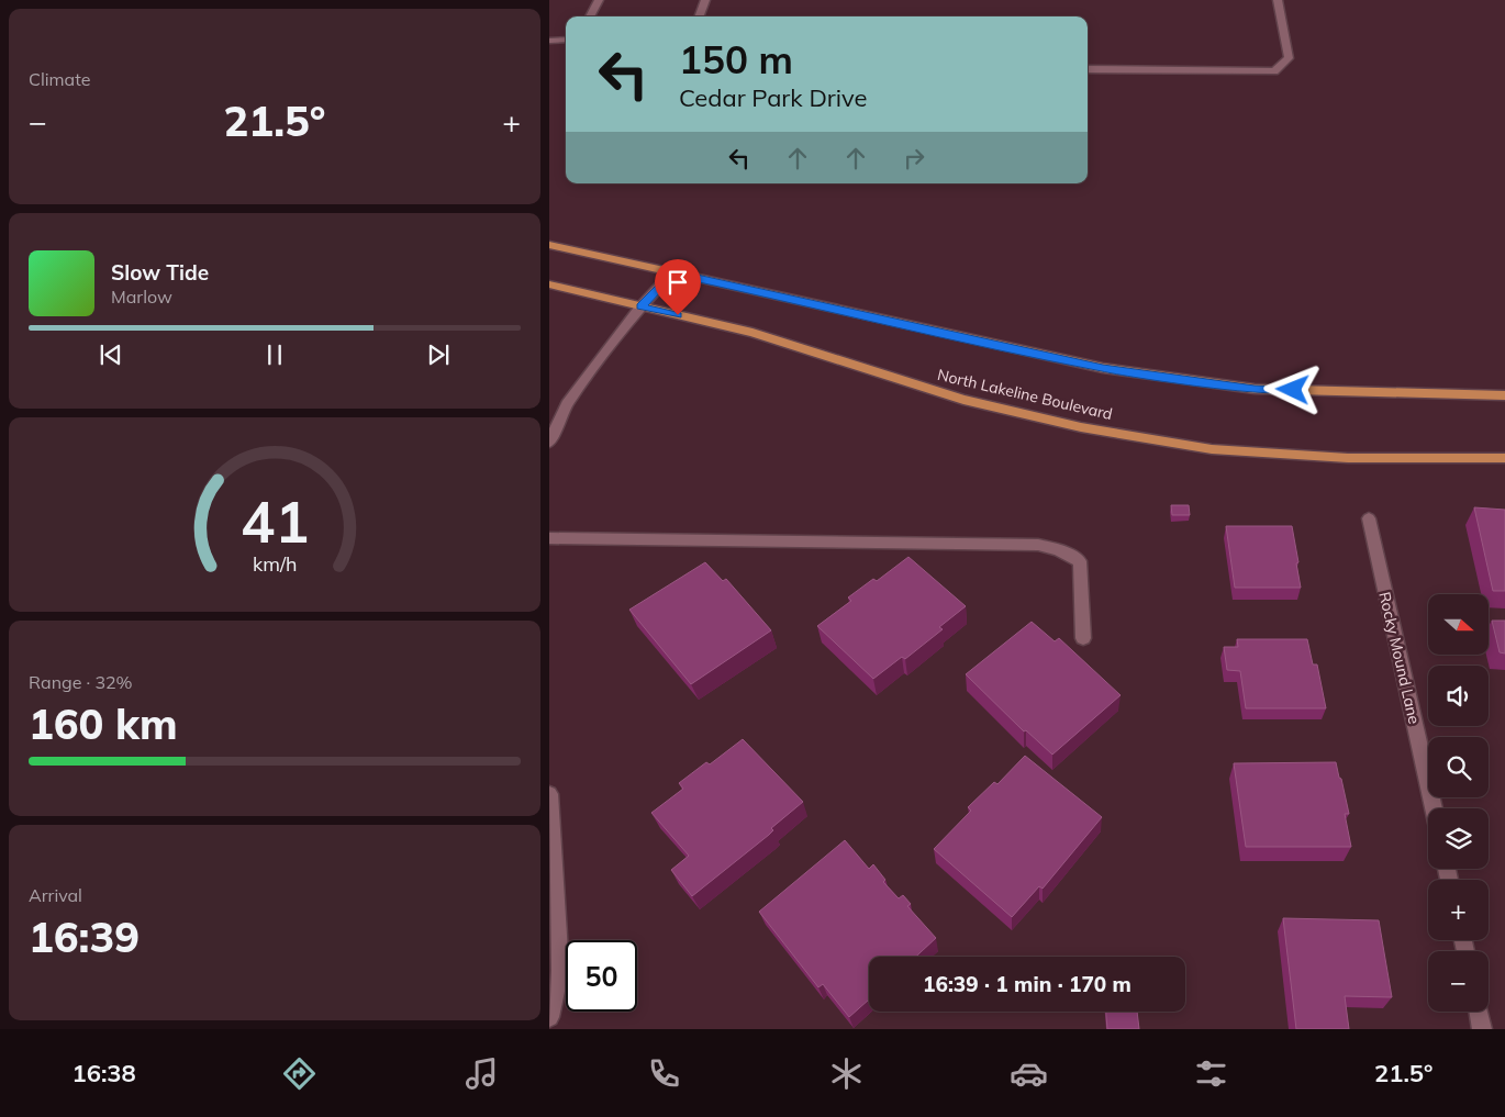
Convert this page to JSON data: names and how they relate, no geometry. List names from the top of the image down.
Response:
{
  "streets": {
    "main road": ["North Lakeline Boulevard"],
    "street": ["Rocky Mound Lane"]
  },
  "north": "right",
  "page": {
    "tile": [
      "Climate",
      ["Range · 32%", "160 km"],
      ["Arrival", "16:39"]
    ],
    "turn": ["150 m", "Cedar Park Drive"],
    "heat": ["−", "21.5°", "+"],
    "song": ["Slow Tide", "Marlow"],
    "map_buttons": ["+", "−"],
    "limit": "50",
    "trip": "16:39 · 1 min · 170 m",
    "tabs": ["16:38", "21.5°"],
    "gauge": ["41", "km/h"]
  }
}
